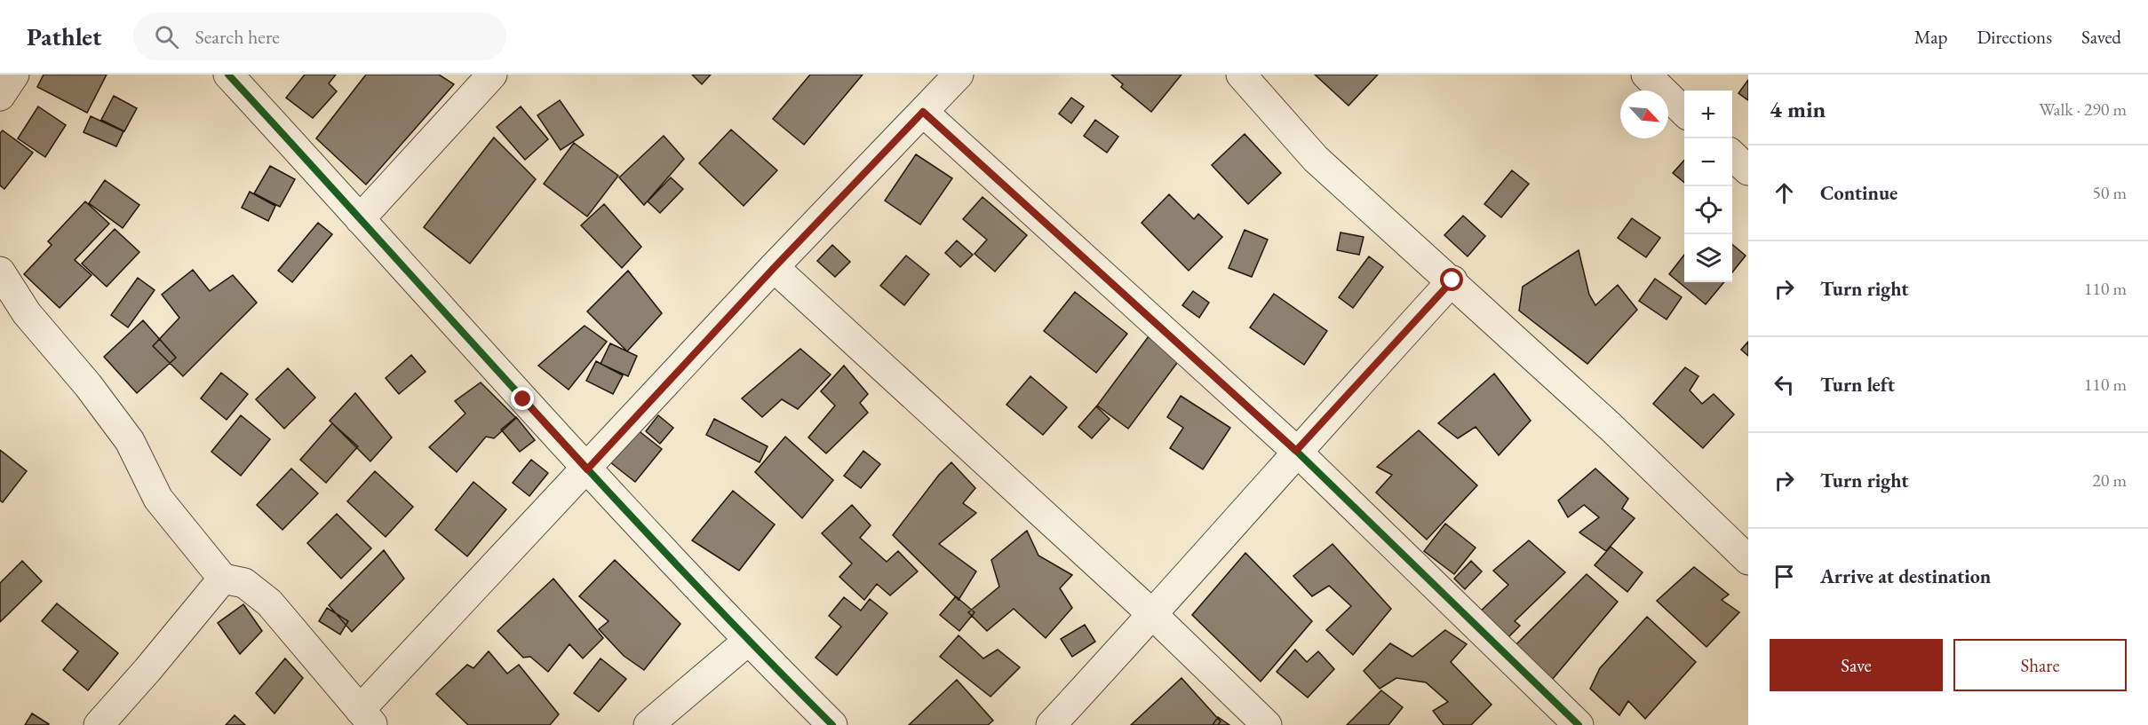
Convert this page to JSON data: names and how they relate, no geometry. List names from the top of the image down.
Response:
{
  "north": "bottom right",
  "page": {
    "header": "Pathlet",
    "search": "Search here",
    "nav": ["Map", "Directions", "Saved"],
    "heading": ["4 min", "Walk · 290 m"],
    "map_buttons": ["+", "−"],
    "list": [
      ["Continue", "50 m"],
      ["Turn right", "110 m"],
      ["Turn left", "110 m"],
      ["Turn right", "20 m"],
      "Arrive at destination"
    ],
    "buttons": ["Save", "Share"]
  }
}
